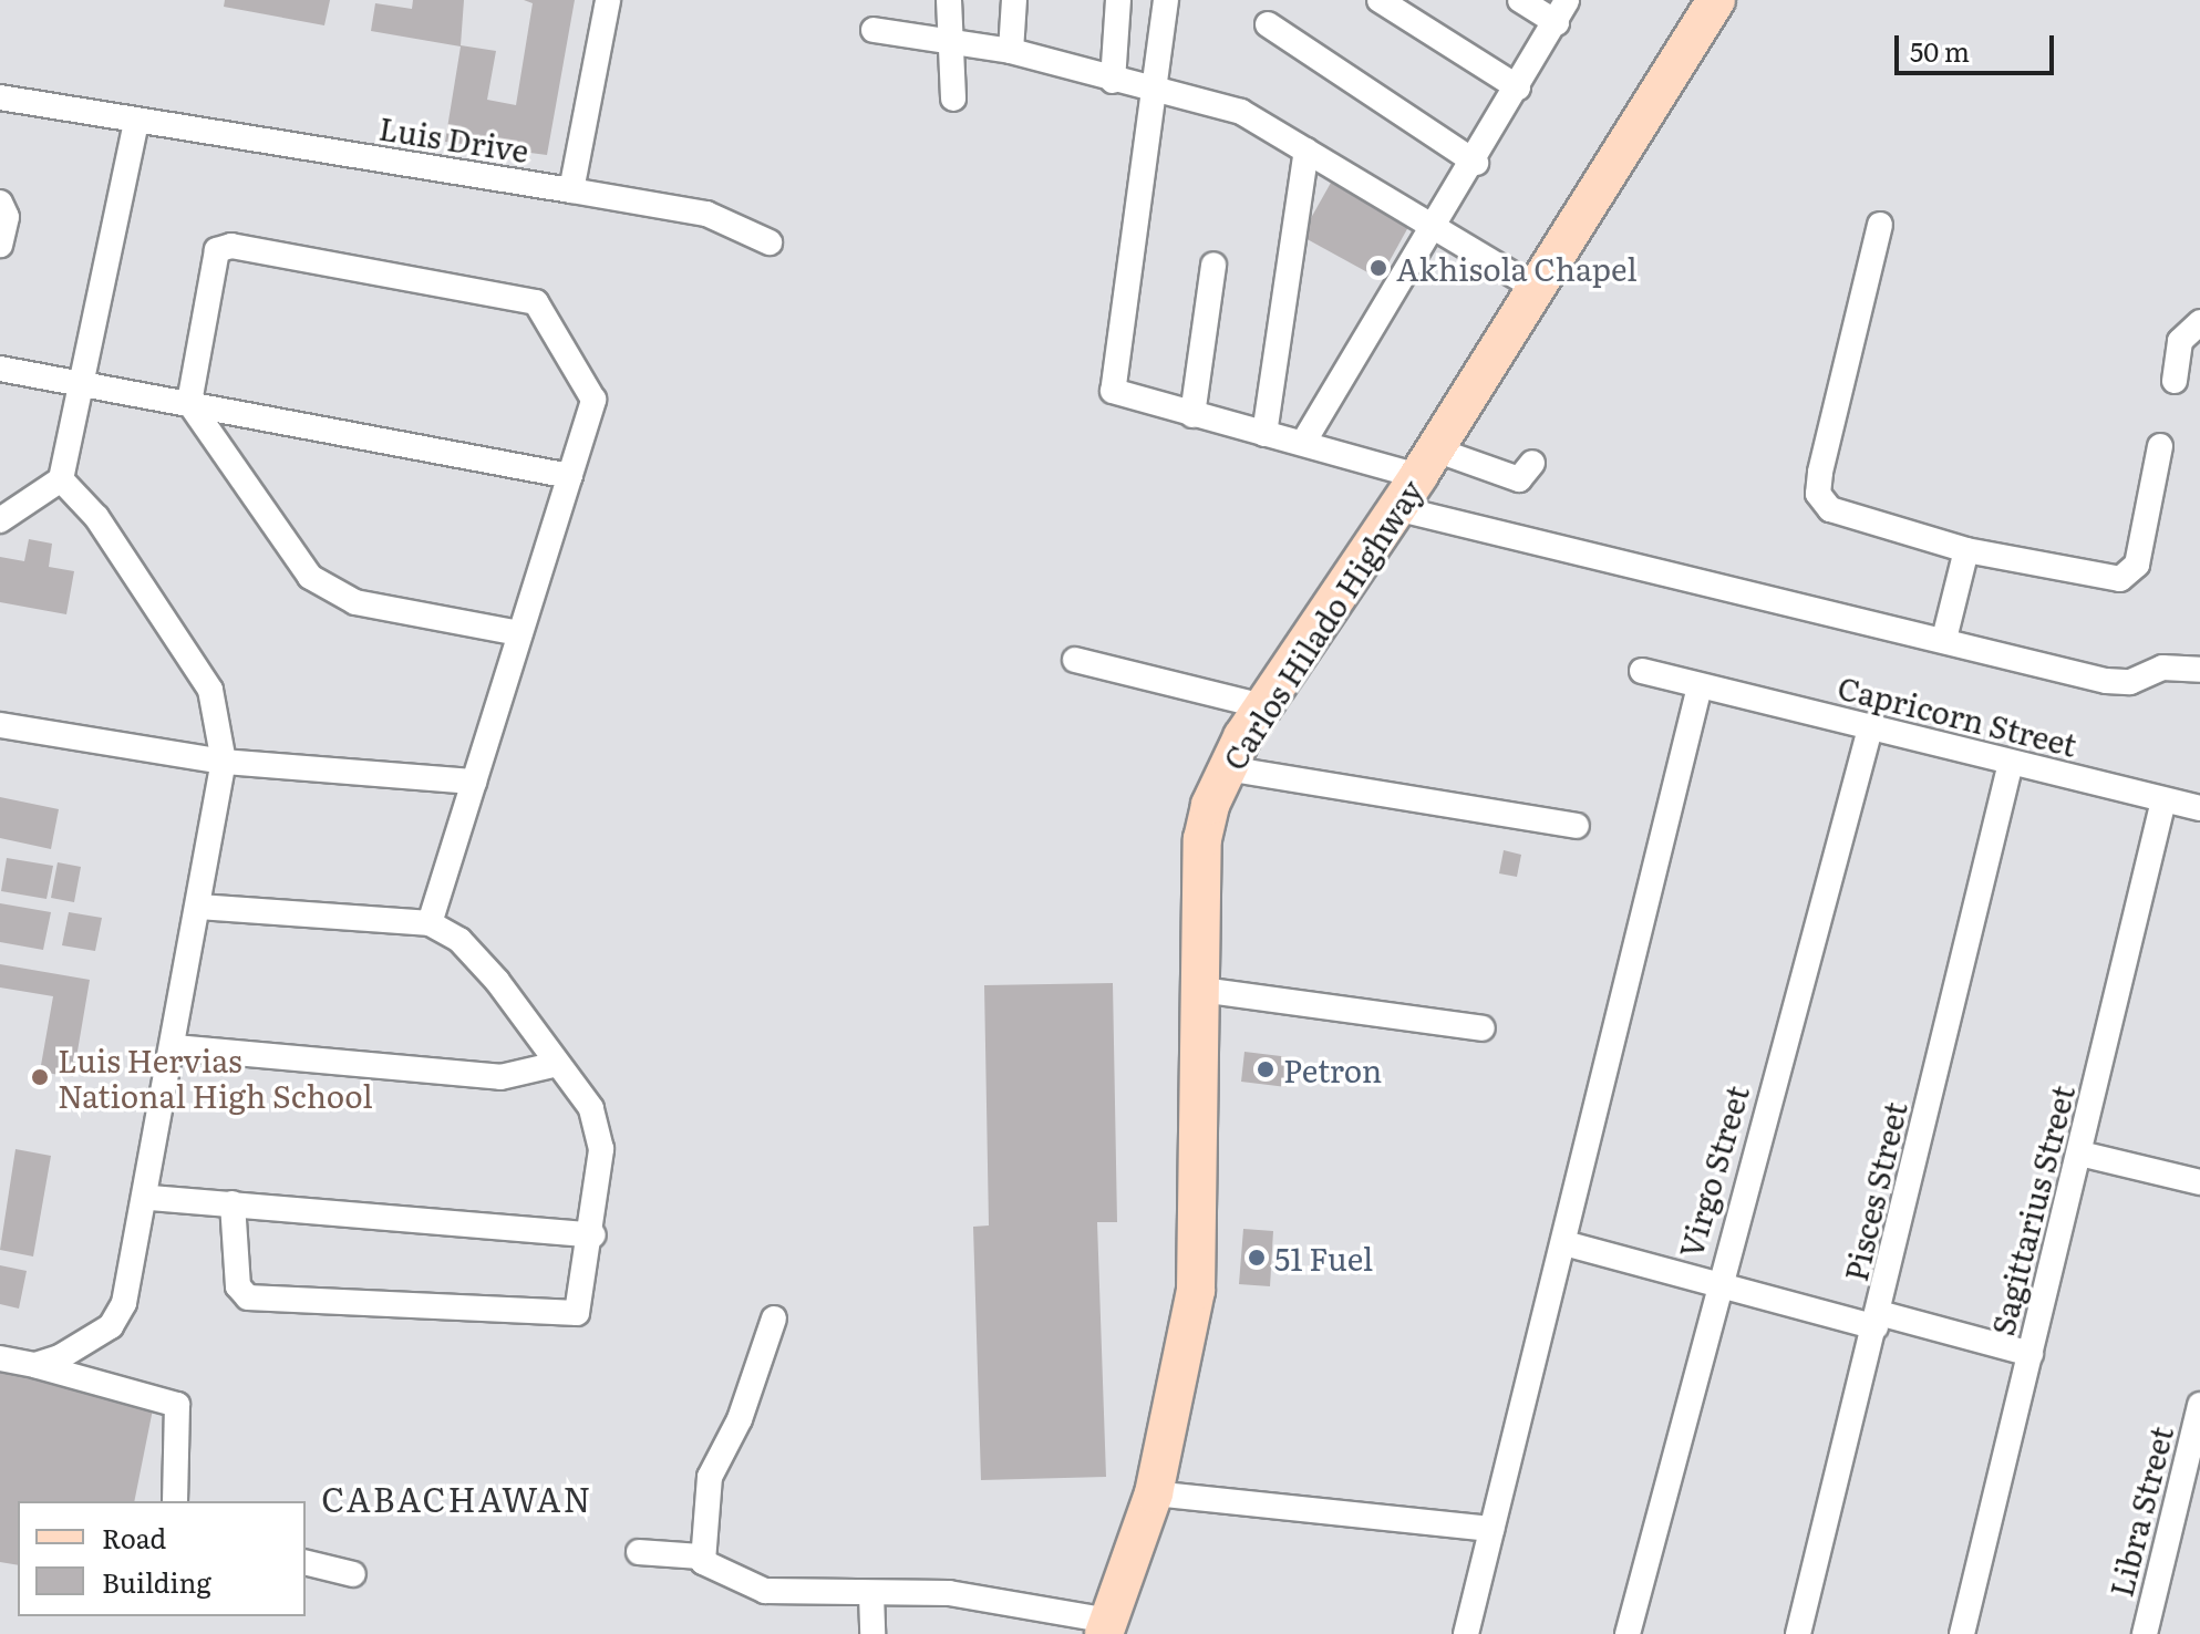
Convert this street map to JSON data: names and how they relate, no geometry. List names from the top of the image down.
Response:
{
  "streets": {
    "main road": ["Carlos Hilado Highway"],
    "street": [
      "Luis Drive",
      "Capricorn Street",
      "Virgo Street",
      "Pisces Street",
      "Sagittarius Street",
      "Libra Street"
    ]
  },
  "crossings": [
    ["Capricorn Street", "Virgo Street"],
    ["Capricorn Street", "Pisces Street"],
    ["Capricorn Street", "Sagittarius Street"]
  ],
  "districts": ["CABACHAWAN"],
  "places": [
    "Akhisola Chapel",
    "Petron",
    "Luis Hervias National High School",
    "51 Fuel"
  ],
  "legend": ["Road", "Building"],
  "scale_bar": "50 m"
}
